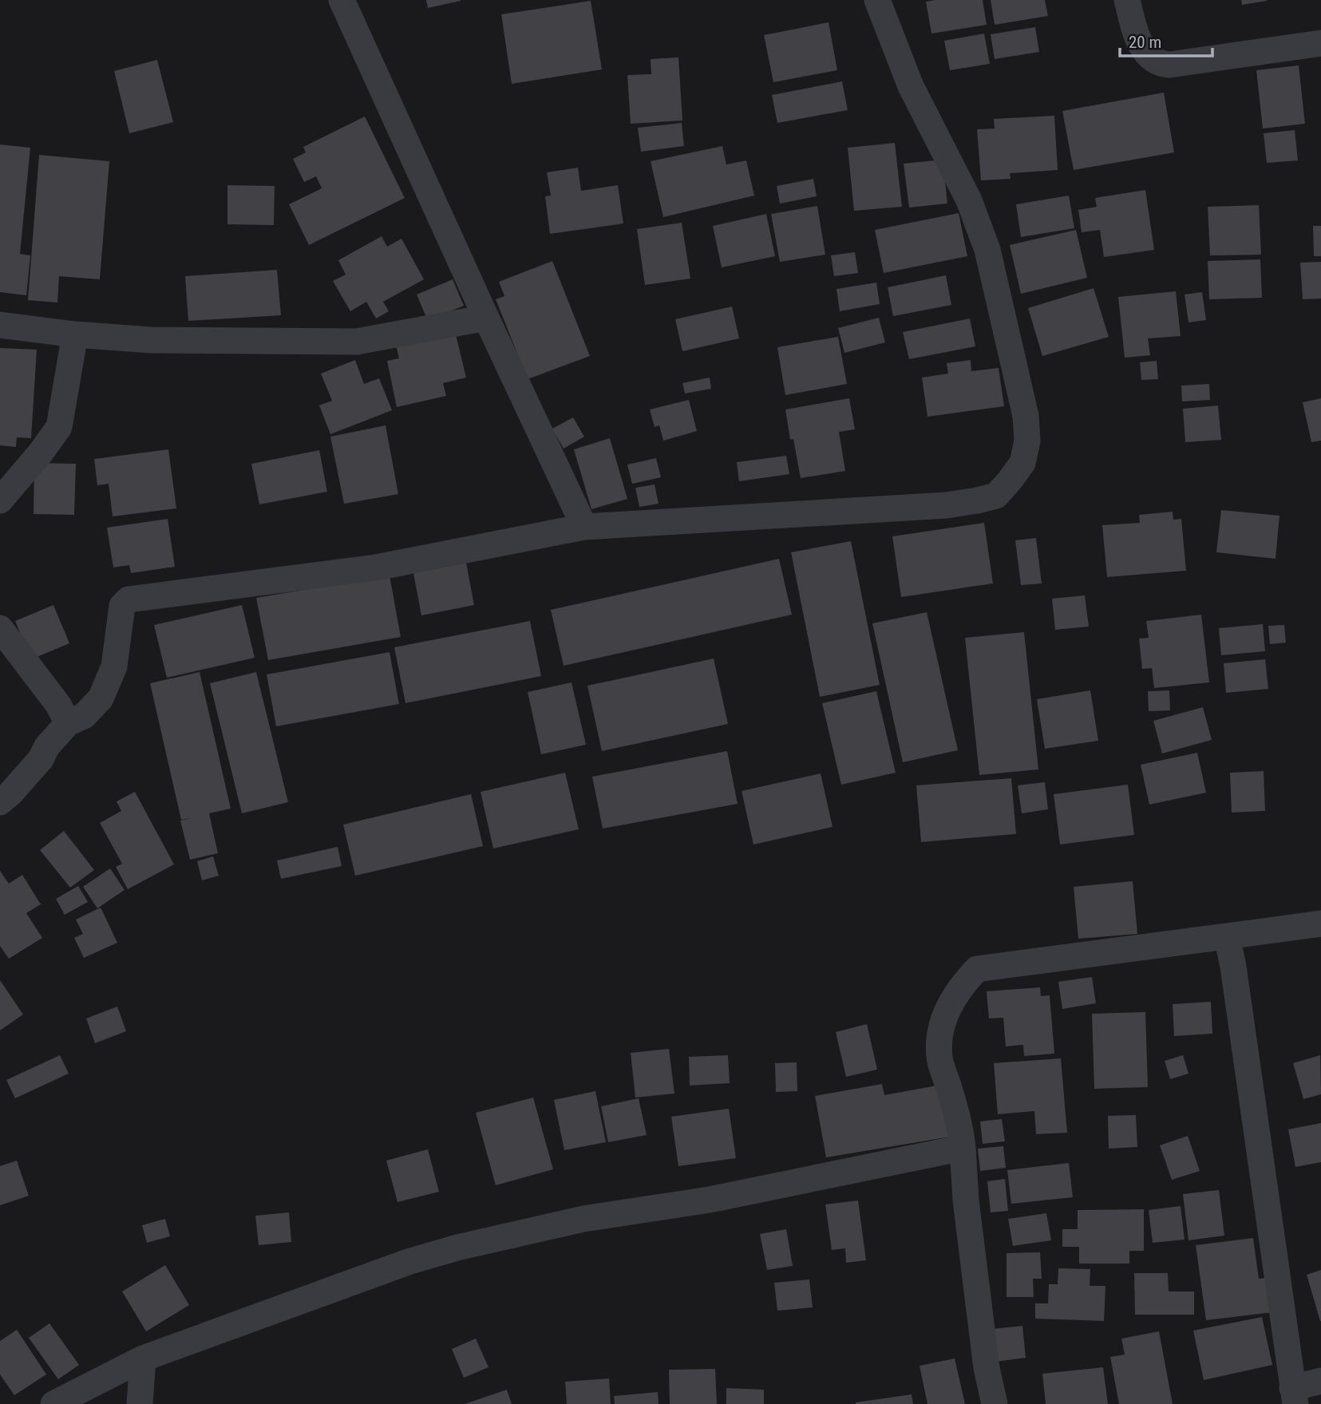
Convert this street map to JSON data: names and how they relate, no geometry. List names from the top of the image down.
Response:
{
  "scale_bar": "20 m"
}
